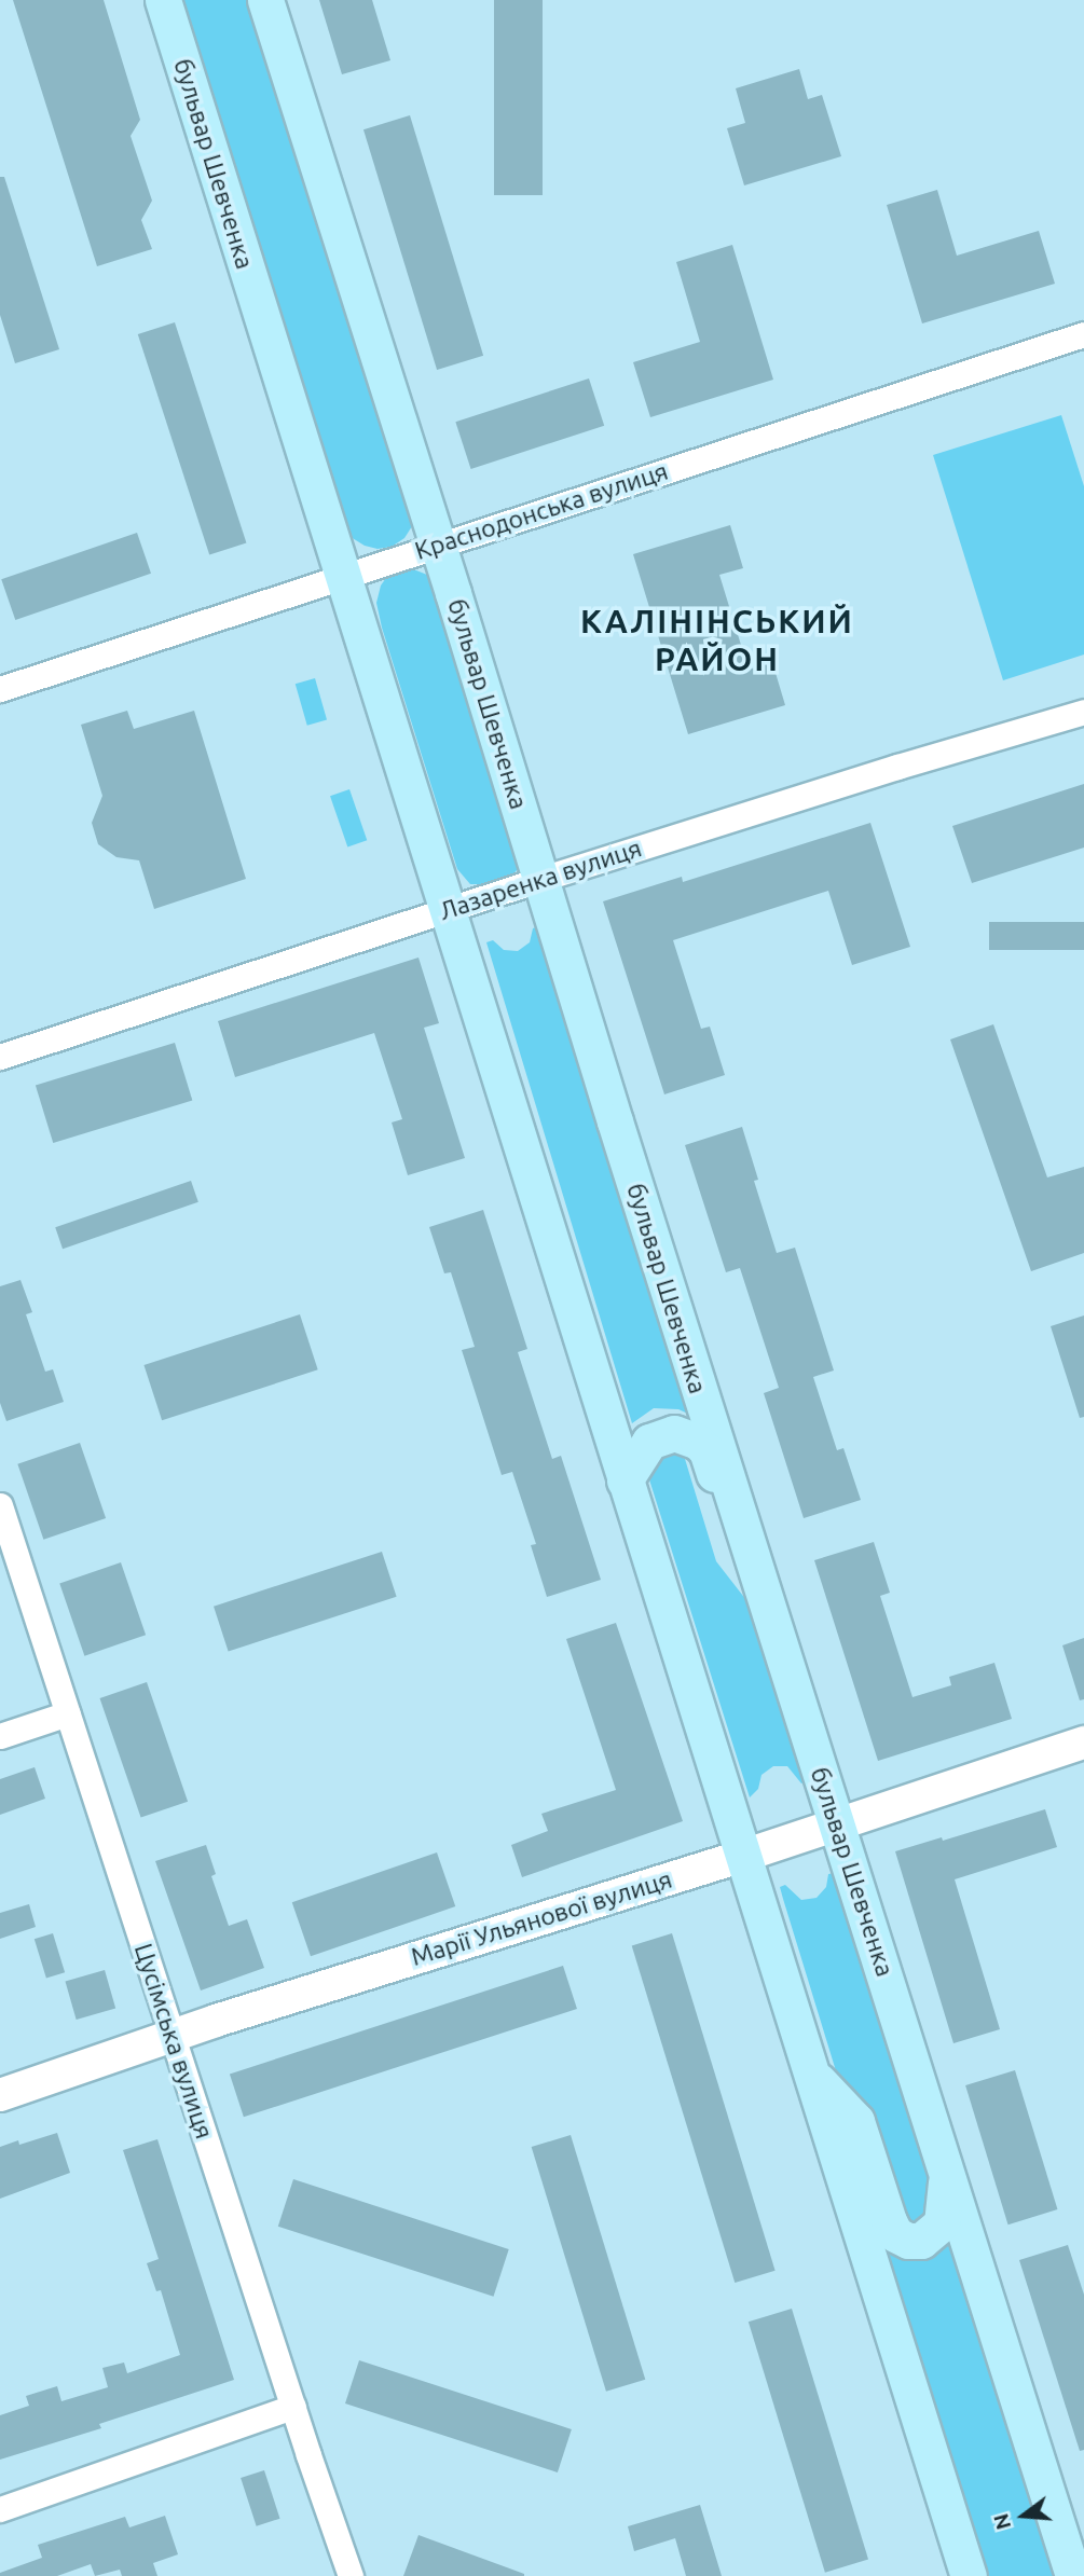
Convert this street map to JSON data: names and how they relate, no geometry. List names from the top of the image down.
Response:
{
  "streets": {
    "main road": ["бульвар Шевченка"],
    "street": [
      "Краснодонська вулиця",
      "Лазаренка вулиця",
      "Марії Ульянової вулиця",
      "Цусімська вулиця"
    ]
  },
  "crossings": [
    ["бульвар Шевченка", "Краснодонська вулиця"],
    ["бульвар Шевченка", "Лазаренка вулиця"],
    ["бульвар Шевченка", "Марії Ульянової вулиця"],
    ["Марії Ульянової вулиця", "Цусімська вулиця"]
  ],
  "districts": ["КАЛІНІНСЬКИЙ РАЙОН"],
  "north": "left"
}
